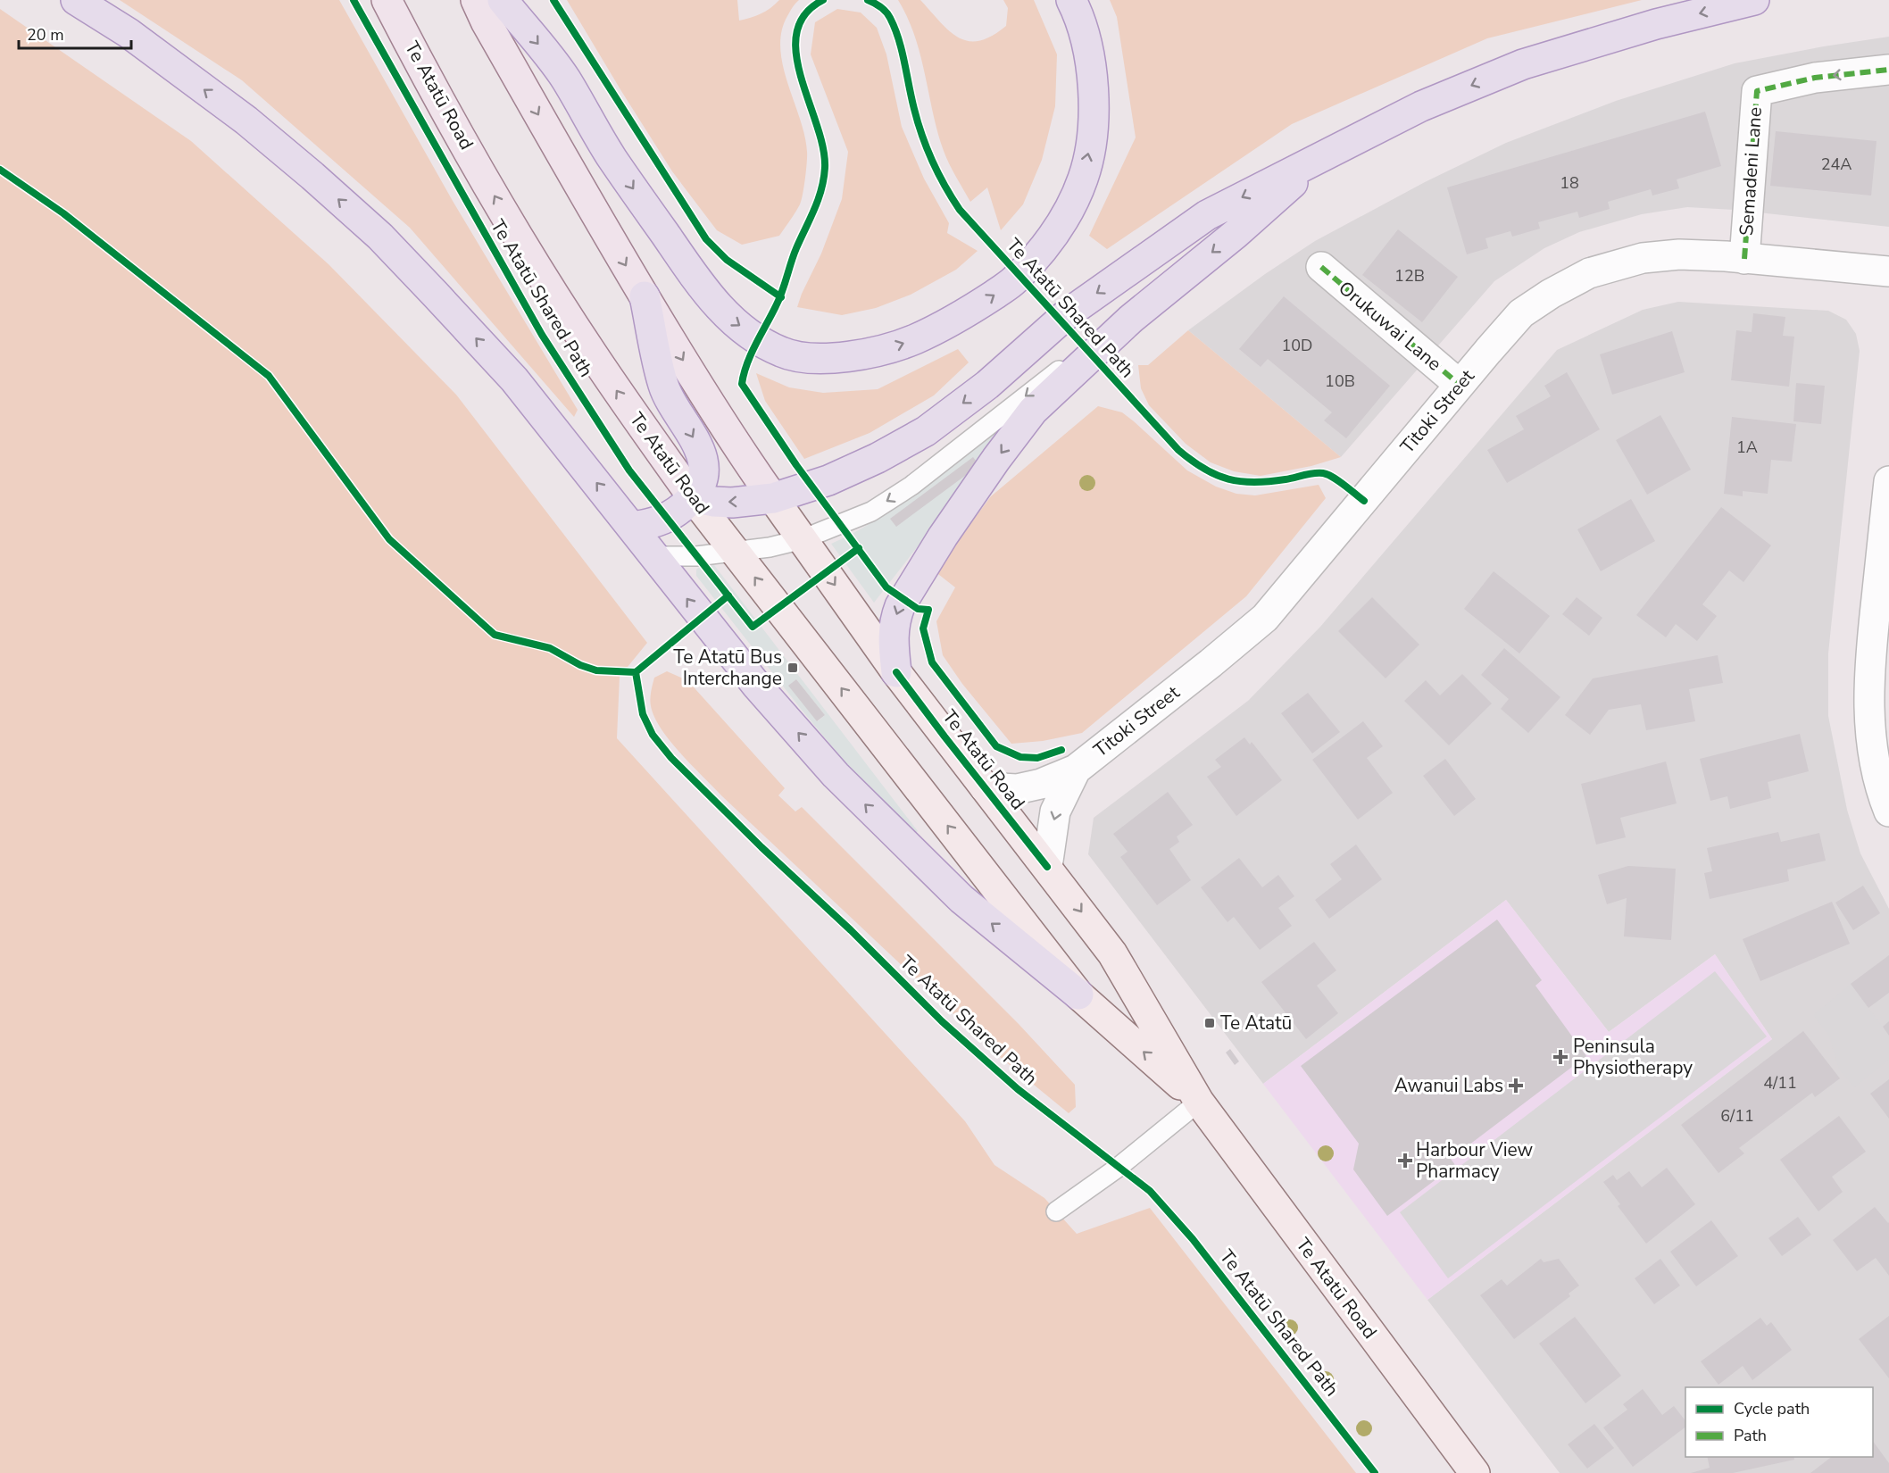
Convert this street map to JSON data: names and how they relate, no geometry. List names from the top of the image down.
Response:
{
  "streets": {
    "main road": ["Te Atatū Road"],
    "street": ["Semadeni Lane", "Orukuwai Lane", "Titoki Street"],
    "cycle path": ["Te Atatū Shared Path"]
  },
  "crossings": [
    ["Te Atatū Road", "Titoki Street"],
    ["Semadeni Lane", "Titoki Street"],
    ["Orukuwai Lane", "Titoki Street"]
  ],
  "places": {
    "transit": ["Te Atatū Bus Interchange", "Te Atatū"],
    "health": ["Peninsula Physiotherapy", "Awanui Labs", "Harbour View Pharmacy"]
  },
  "house_numbers": [
    "24A",
    "18",
    "12B",
    "10D",
    "10B",
    "1A",
    "4/11",
    "6/11"
  ],
  "legend": ["Cycle path", "Path"],
  "scale_bar": "20 m"
}
